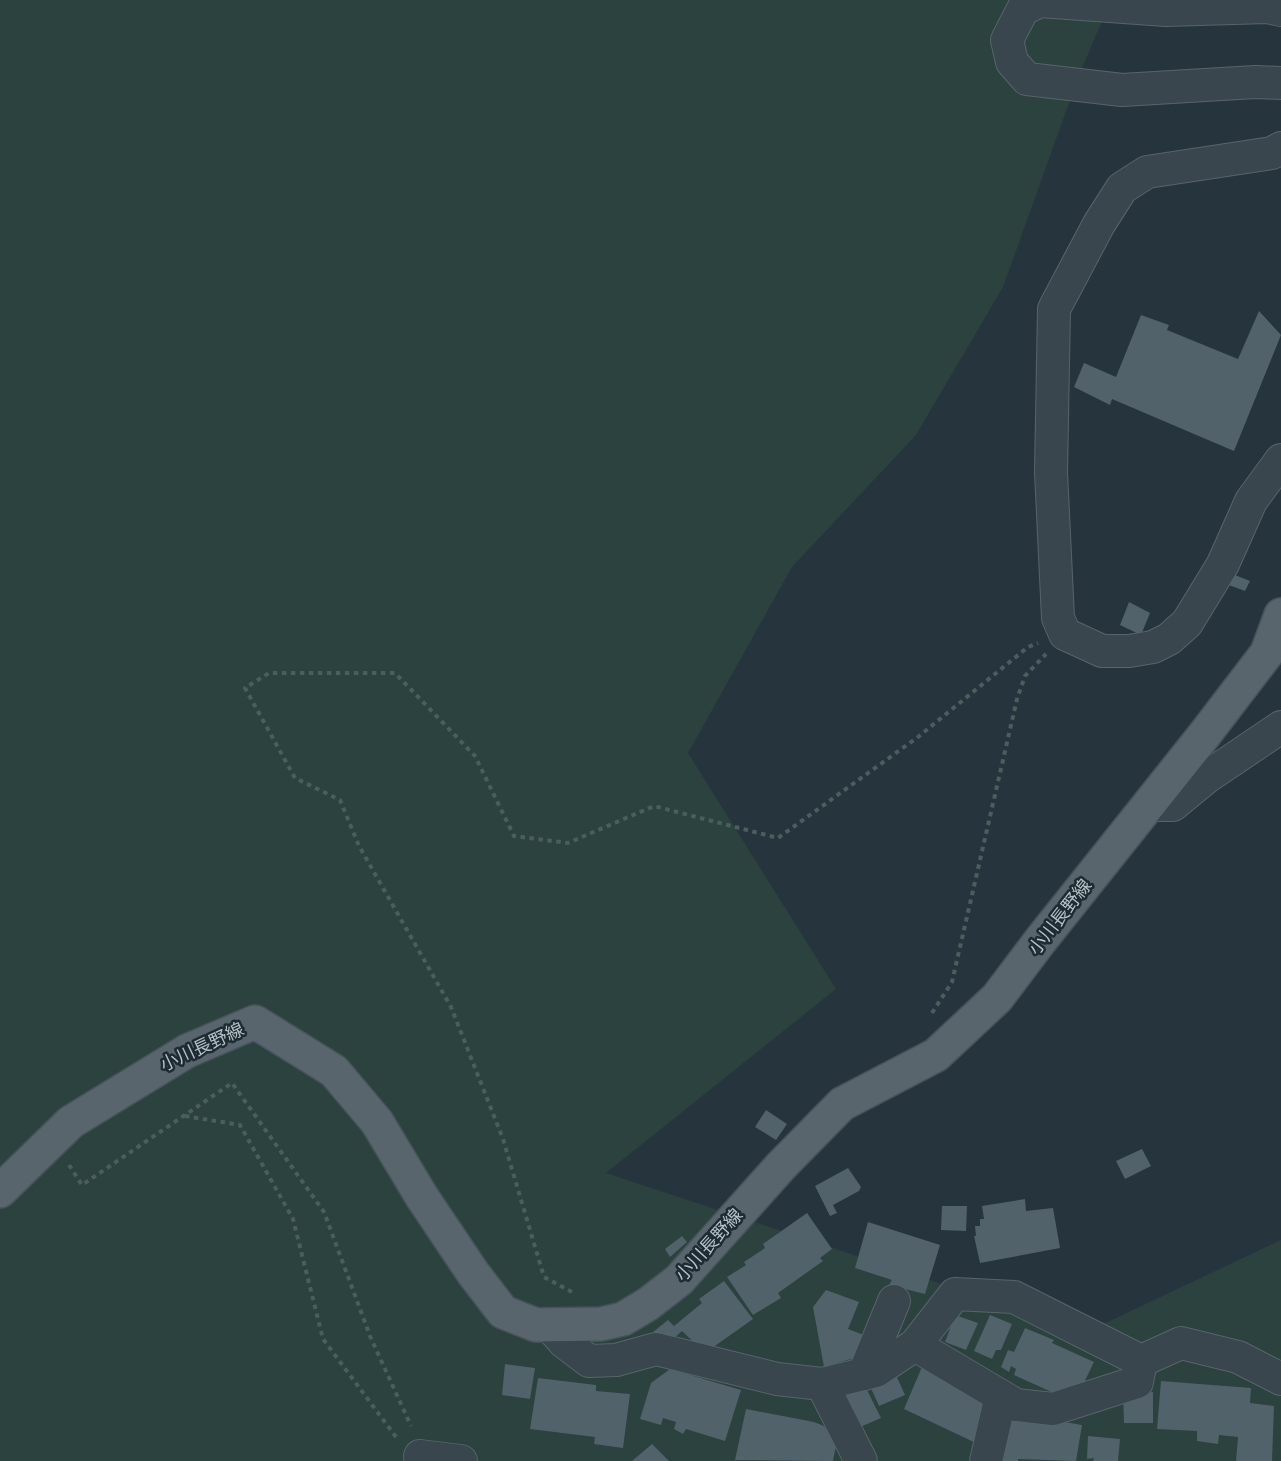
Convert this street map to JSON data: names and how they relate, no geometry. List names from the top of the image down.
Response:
{
  "streets": {
    "main road": ["小川長野線"]
  }
}
